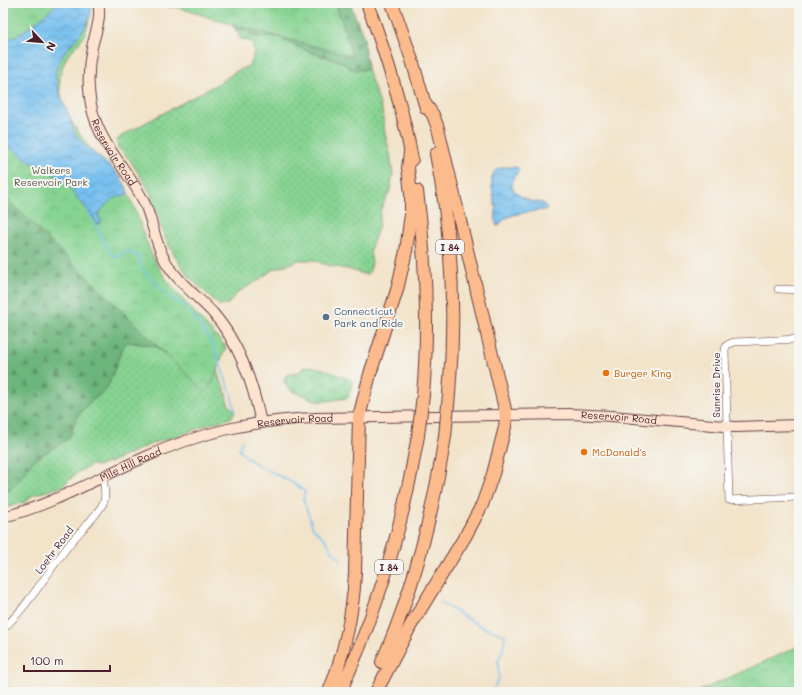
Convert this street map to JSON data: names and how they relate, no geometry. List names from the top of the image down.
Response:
{
  "streets": {
    "highway": ["I 84"],
    "main road": ["Reservoir Road", "Mile Hill Road"],
    "street": ["Sunrise Drive", "Loehr Road"]
  },
  "crossings": [
    ["Reservoir Road", "Sunrise Drive"],
    ["Reservoir Road", "Mile Hill Road"],
    ["Mile Hill Road", "Loehr Road"]
  ],
  "parks": ["Walkers Reservoir Park"],
  "places": ["Connecticut Park and Ride", "Burger King", "McDonald's"],
  "scale_bar": "100 m",
  "north": "bottom right"
}
